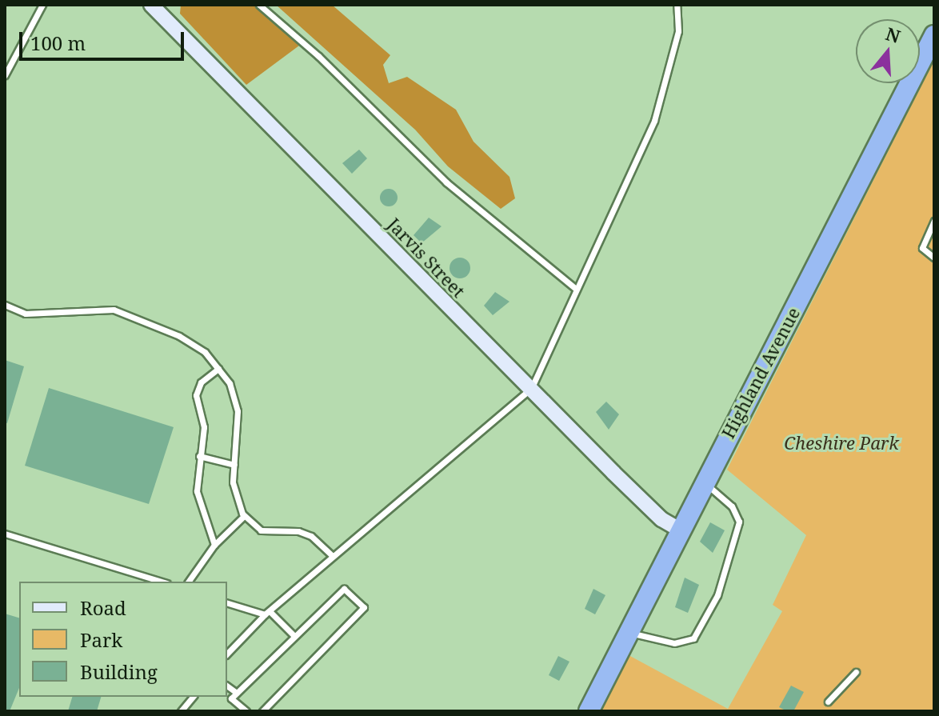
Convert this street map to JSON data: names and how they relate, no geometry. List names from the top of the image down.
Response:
{
  "streets": {
    "highway": ["Highland Avenue"],
    "street": ["Jarvis Street"]
  },
  "crossings": [
    ["Jarvis Street", "Highland Avenue"]
  ],
  "parks": ["Cheshire Park"],
  "legend": ["Road", "Park", "Building"],
  "scale_bar": "100 m",
  "north": "top"
}
